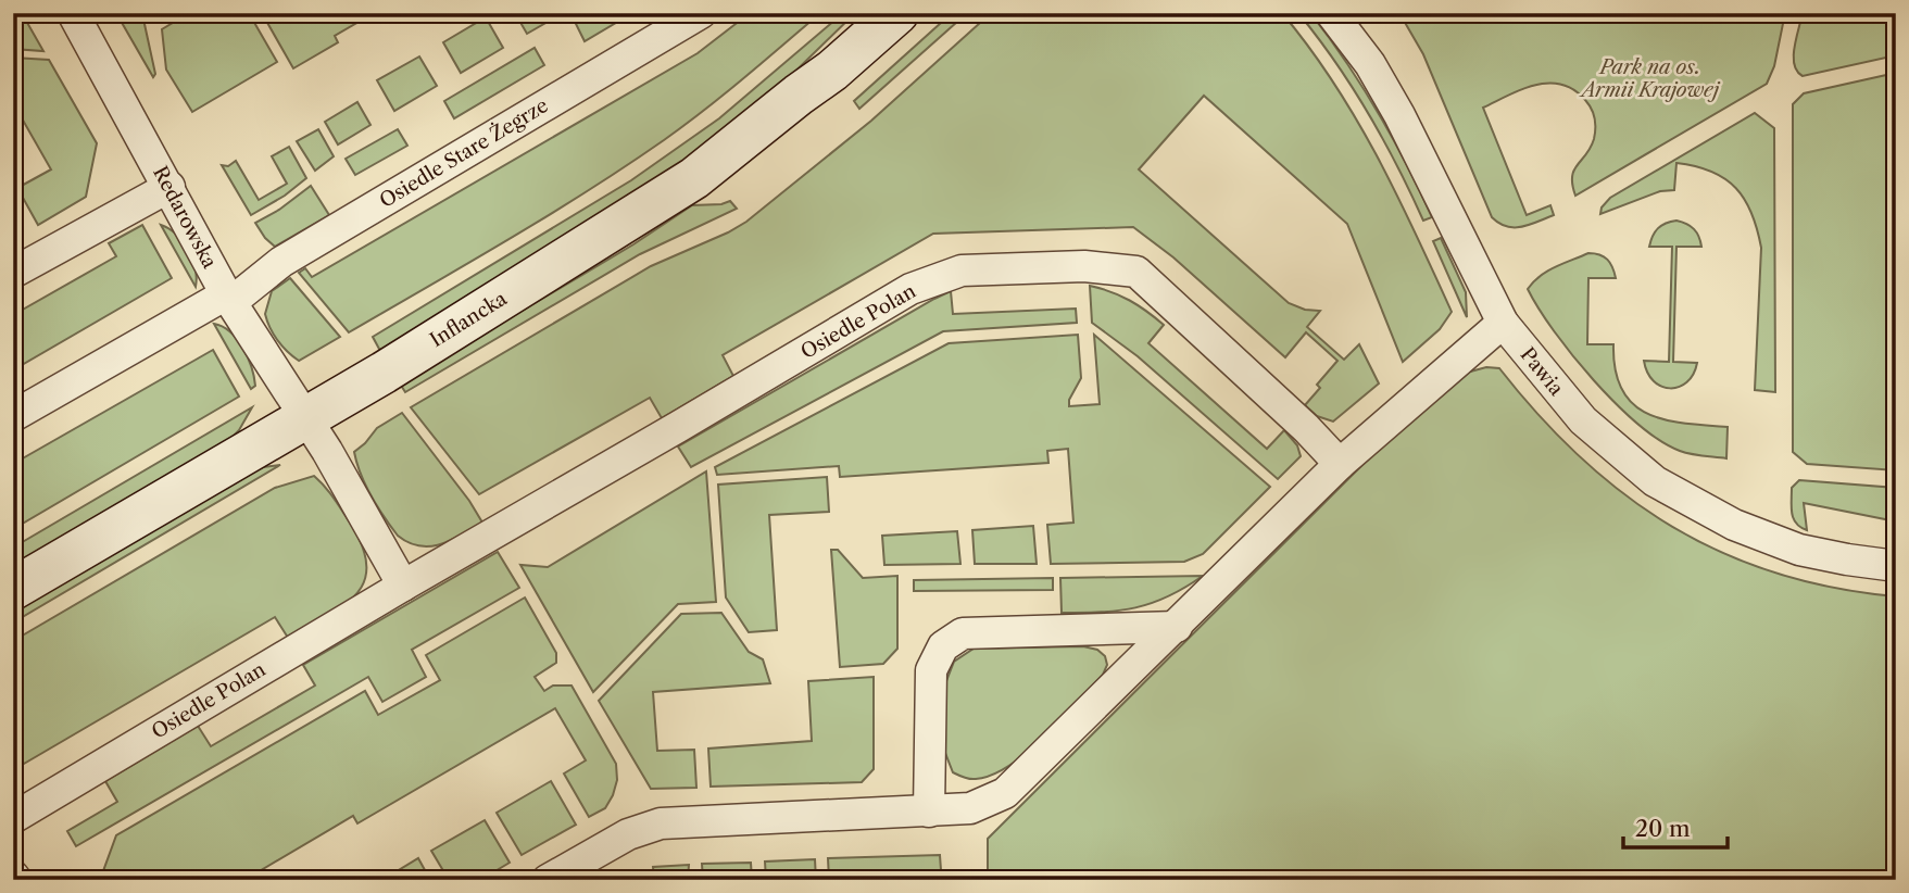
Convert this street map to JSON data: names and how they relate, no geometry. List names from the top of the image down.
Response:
{
  "streets": {
    "street": [
      "Osiedle Stare Żegrze",
      "Redarowska",
      "Inflancka",
      "Osiedle Polan",
      "Pawia"
    ]
  },
  "crossings": [
    ["Osiedle Stare Żegrze", "Redarowska"],
    ["Redarowska", "Inflancka"]
  ],
  "parks": ["Park na os. Armii Krajowej"],
  "scale_bar": "20 m"
}
